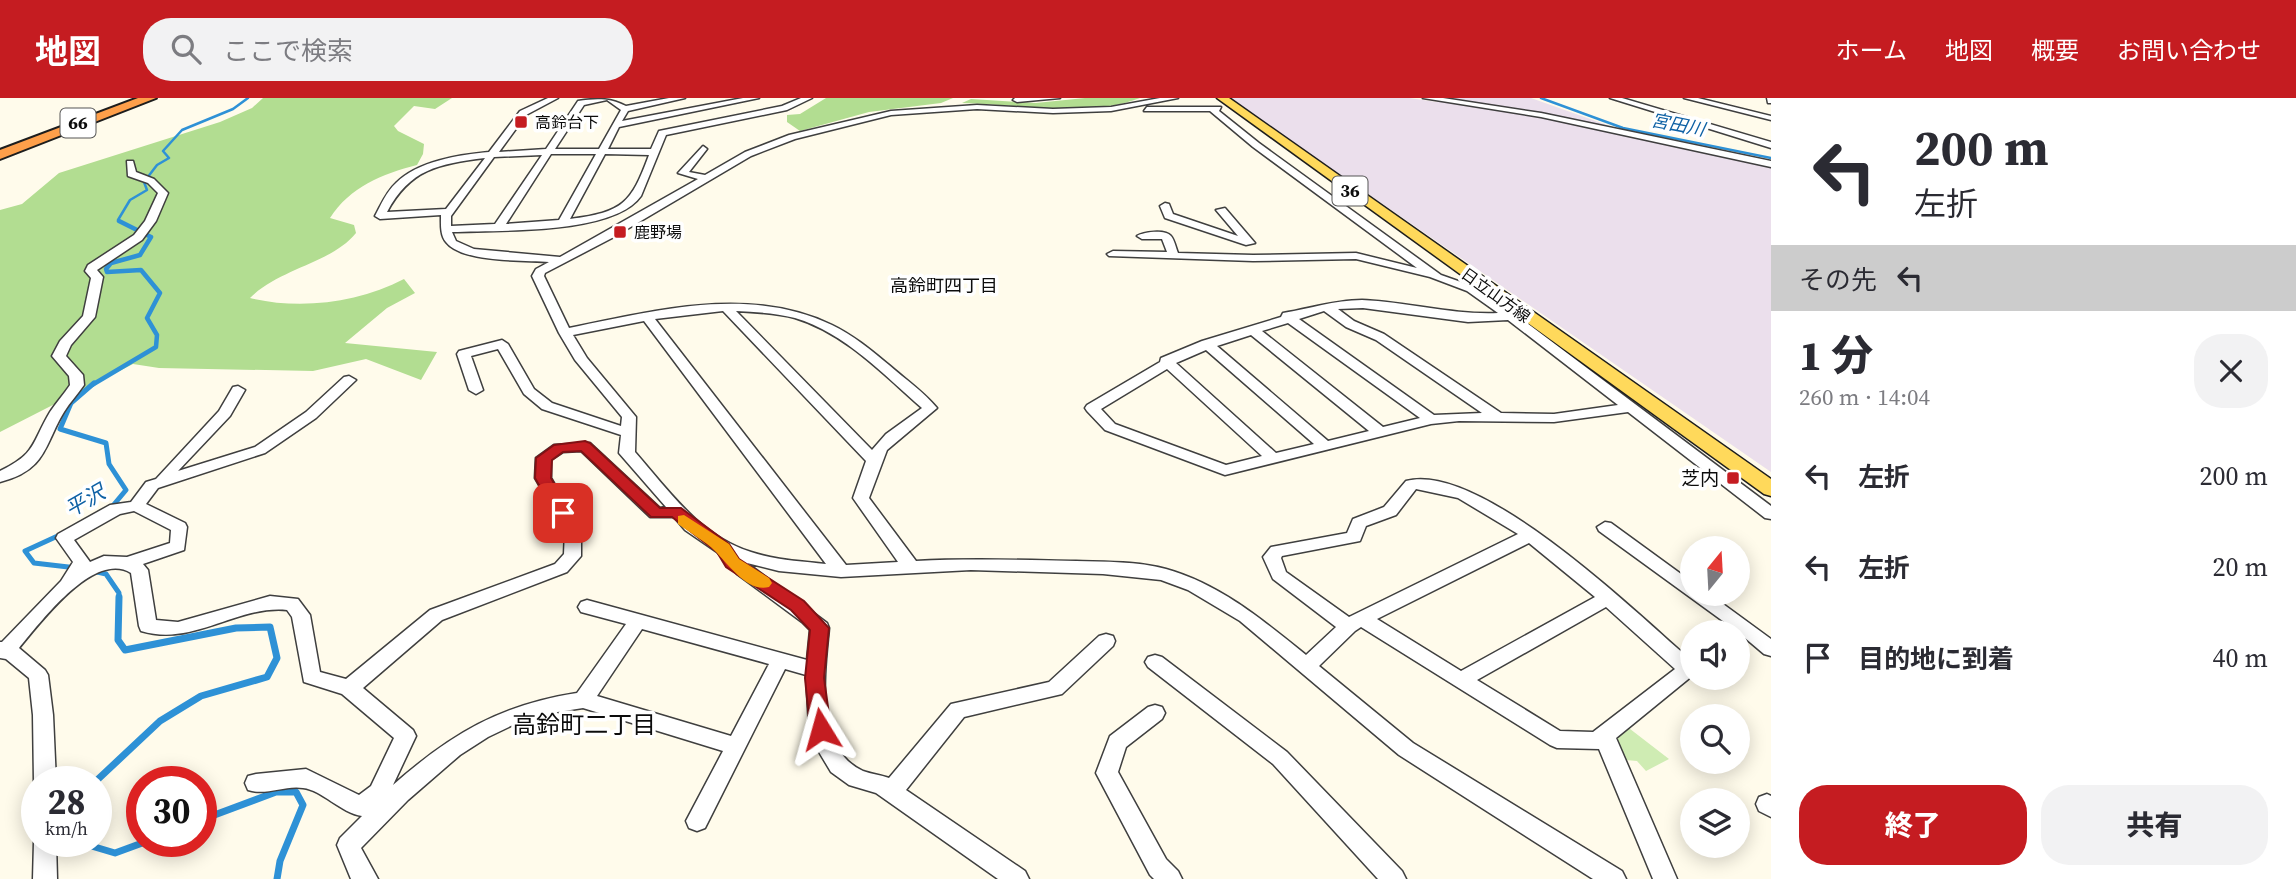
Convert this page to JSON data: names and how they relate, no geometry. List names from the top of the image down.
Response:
{
  "streets": {
    "highway": ["66"],
    "main road": ["36", "日立山方線"]
  },
  "districts": ["高鈴町四丁目", "高鈴町二丁目"],
  "water": ["宮田川", "平沢"],
  "places": {
    "transit": ["高鈴台下", "鹿野場", "芝内"]
  },
  "north": "top",
  "page": {
    "header": "地図",
    "search": "ここで検索",
    "nav": [
      "ホーム",
      "地図",
      "概要",
      "お問い合わせ"
    ],
    "turn": ["200 m", "左折"],
    "then": "その先",
    "heading": ["1 分", "260 m · 14:04"],
    "list": [
      {
        "name": "左折",
        "value": "200 m"
      },
      {
        "name": "左折",
        "value": "20 m"
      },
      {
        "name": "目的地に到着",
        "value": "40 m"
      }
    ],
    "speed": "28 km/h",
    "limit": "30",
    "buttons": ["終了", "共有"]
  }
}
